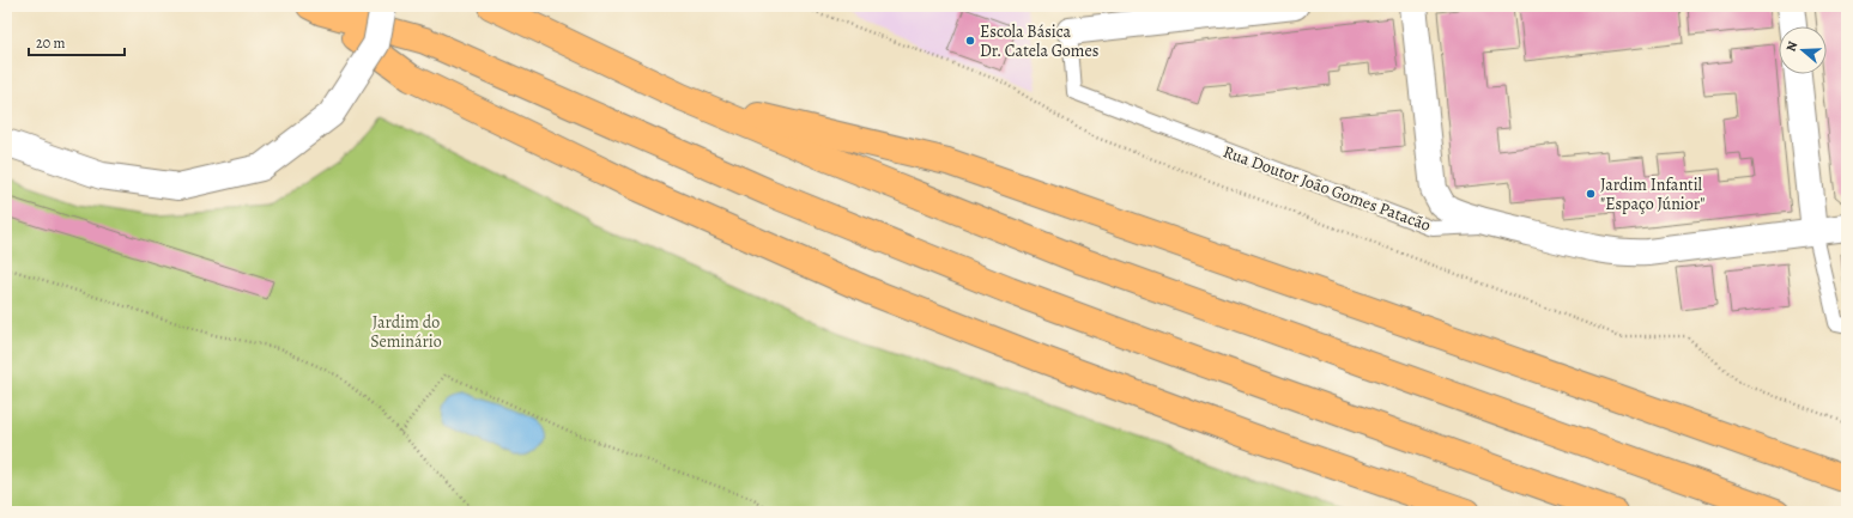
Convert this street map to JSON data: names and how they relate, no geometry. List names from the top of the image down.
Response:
{
  "streets": {
    "street": ["Rua Doutor João Gomes Patacão"]
  },
  "parks": ["Jardim do Seminário"],
  "places": ["Escola Básica Dr. Catela Gomes", "Jardim Infantil \"Espaço Júnior\""],
  "scale_bar": "20 m",
  "north": "left"
}
